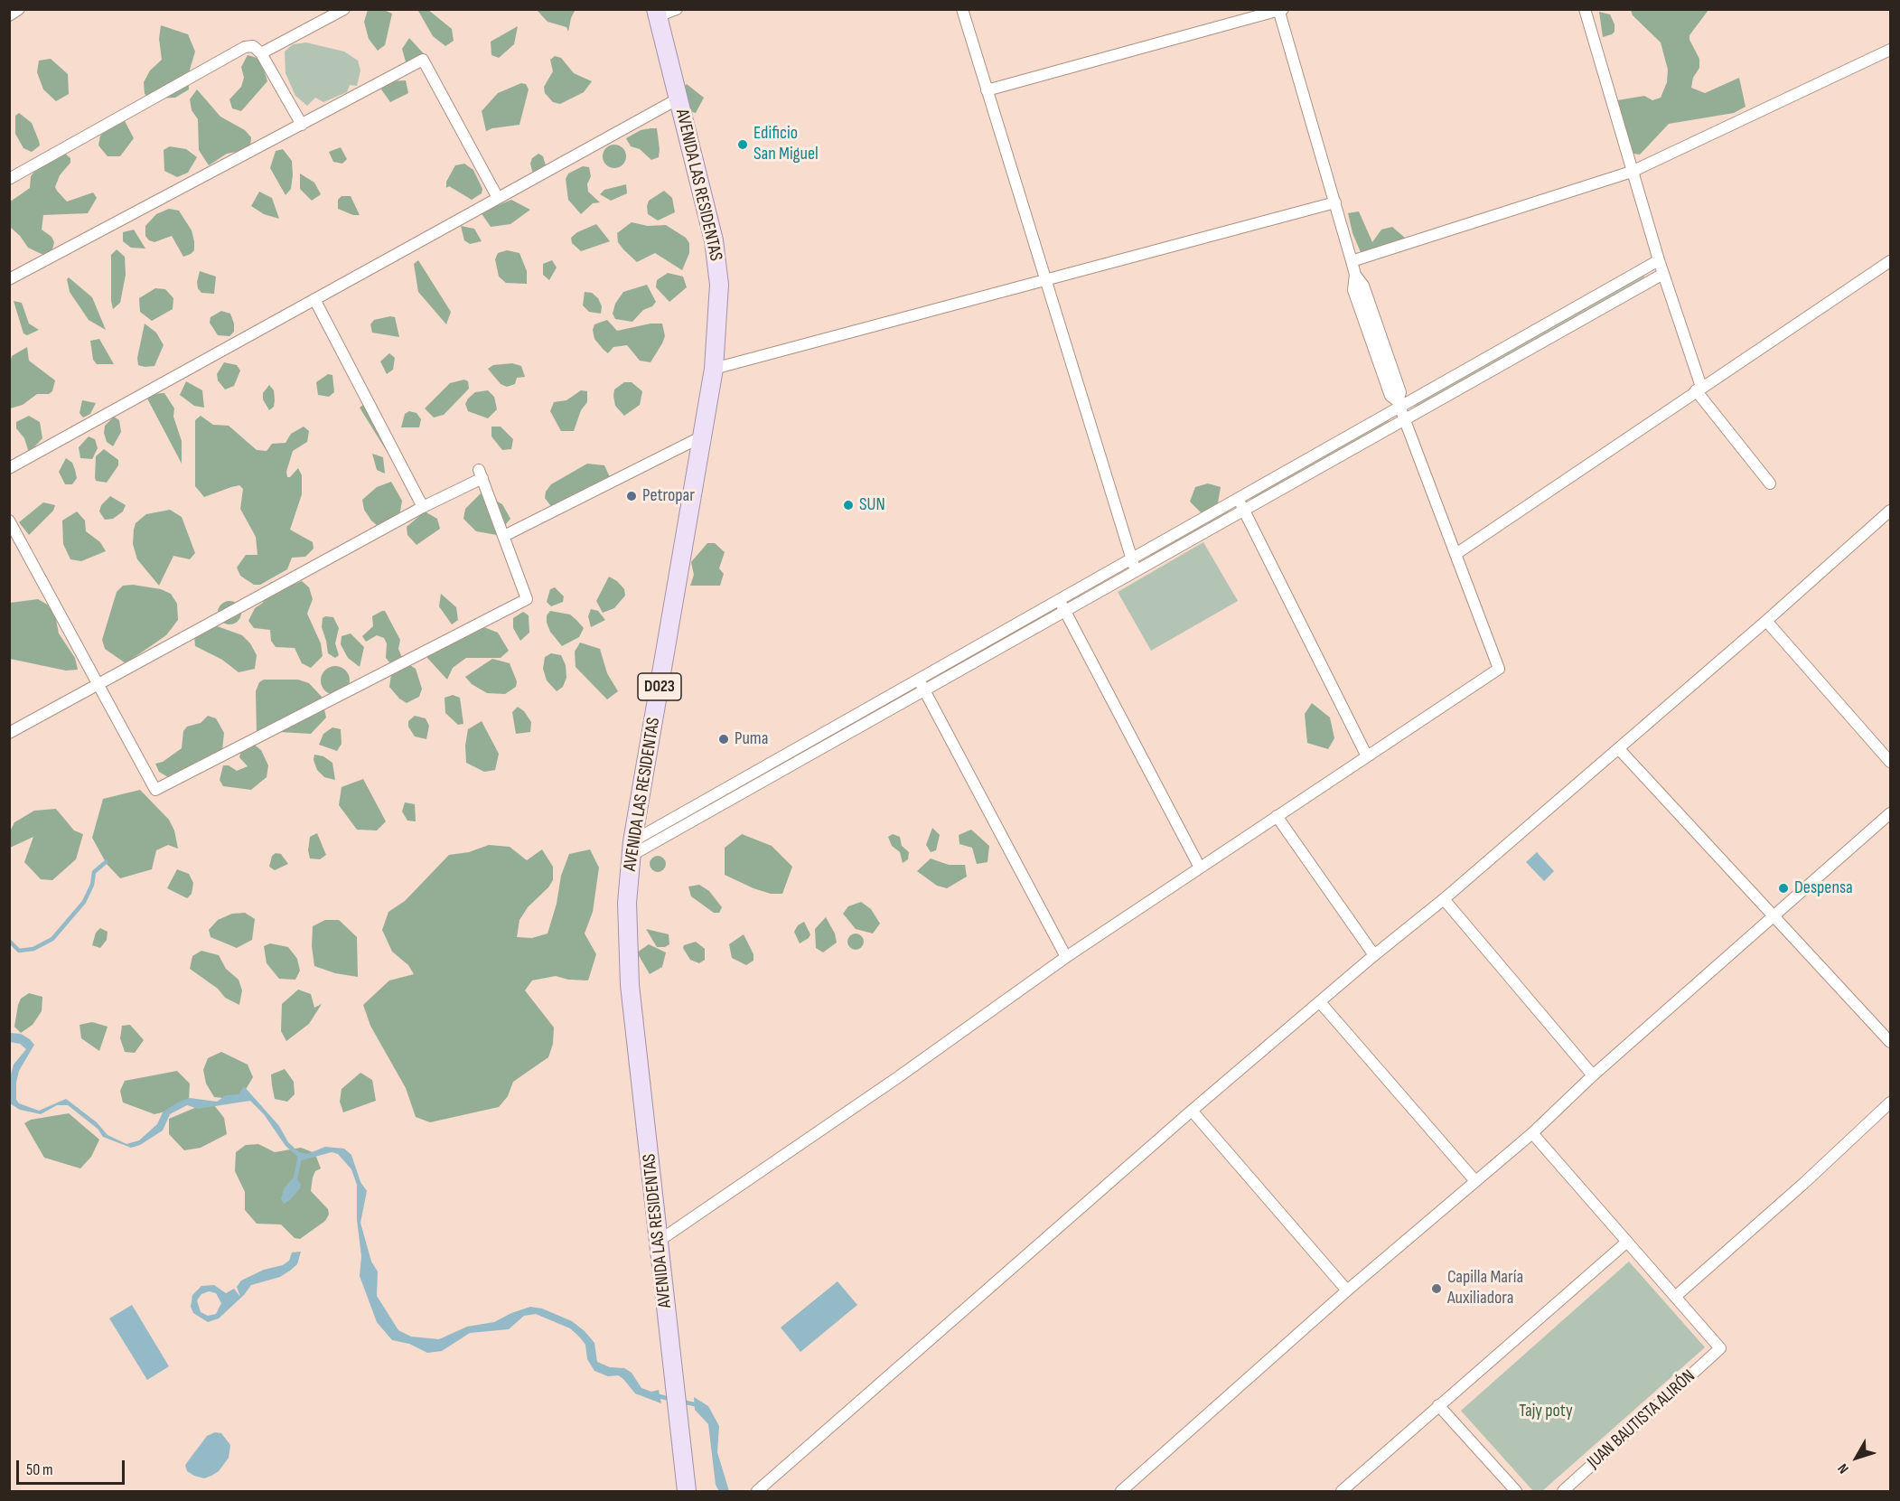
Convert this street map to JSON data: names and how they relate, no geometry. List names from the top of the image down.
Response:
{
  "streets": {
    "main road": ["AVENIDA LAS RESIDENTAS", "D023"],
    "street": ["JUAN BAUTISTA ALIRÓN"]
  },
  "parks": ["Tajy poty"],
  "places": [
    "Edificio San Miguel",
    "Petropar",
    "SUN",
    "Puma",
    "Despensa",
    "Capilla María Auxiliadora"
  ],
  "scale_bar": "50 m",
  "north": "bottom left"
}
